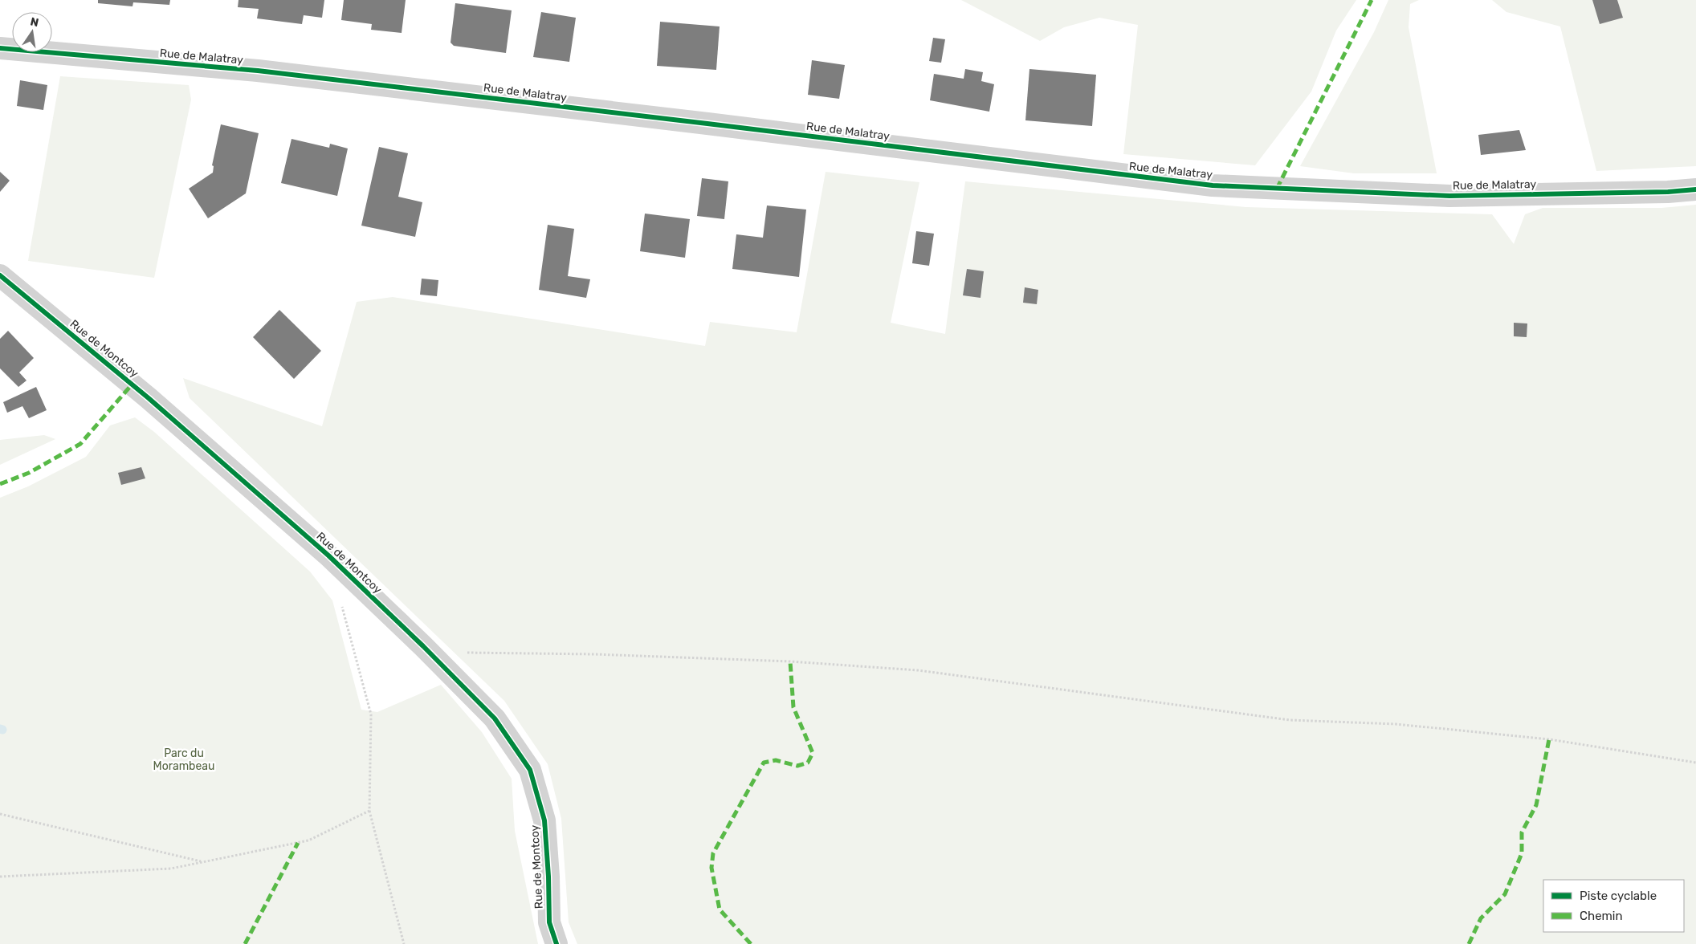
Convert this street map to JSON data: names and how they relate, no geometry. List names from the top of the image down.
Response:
{
  "streets": {
    "street": ["Rue de Malatray", "Rue de Montcoy"]
  },
  "parks": ["Parc du Morambeau"],
  "legend": ["Piste cyclable", "Chemin"],
  "north": "top"
}
